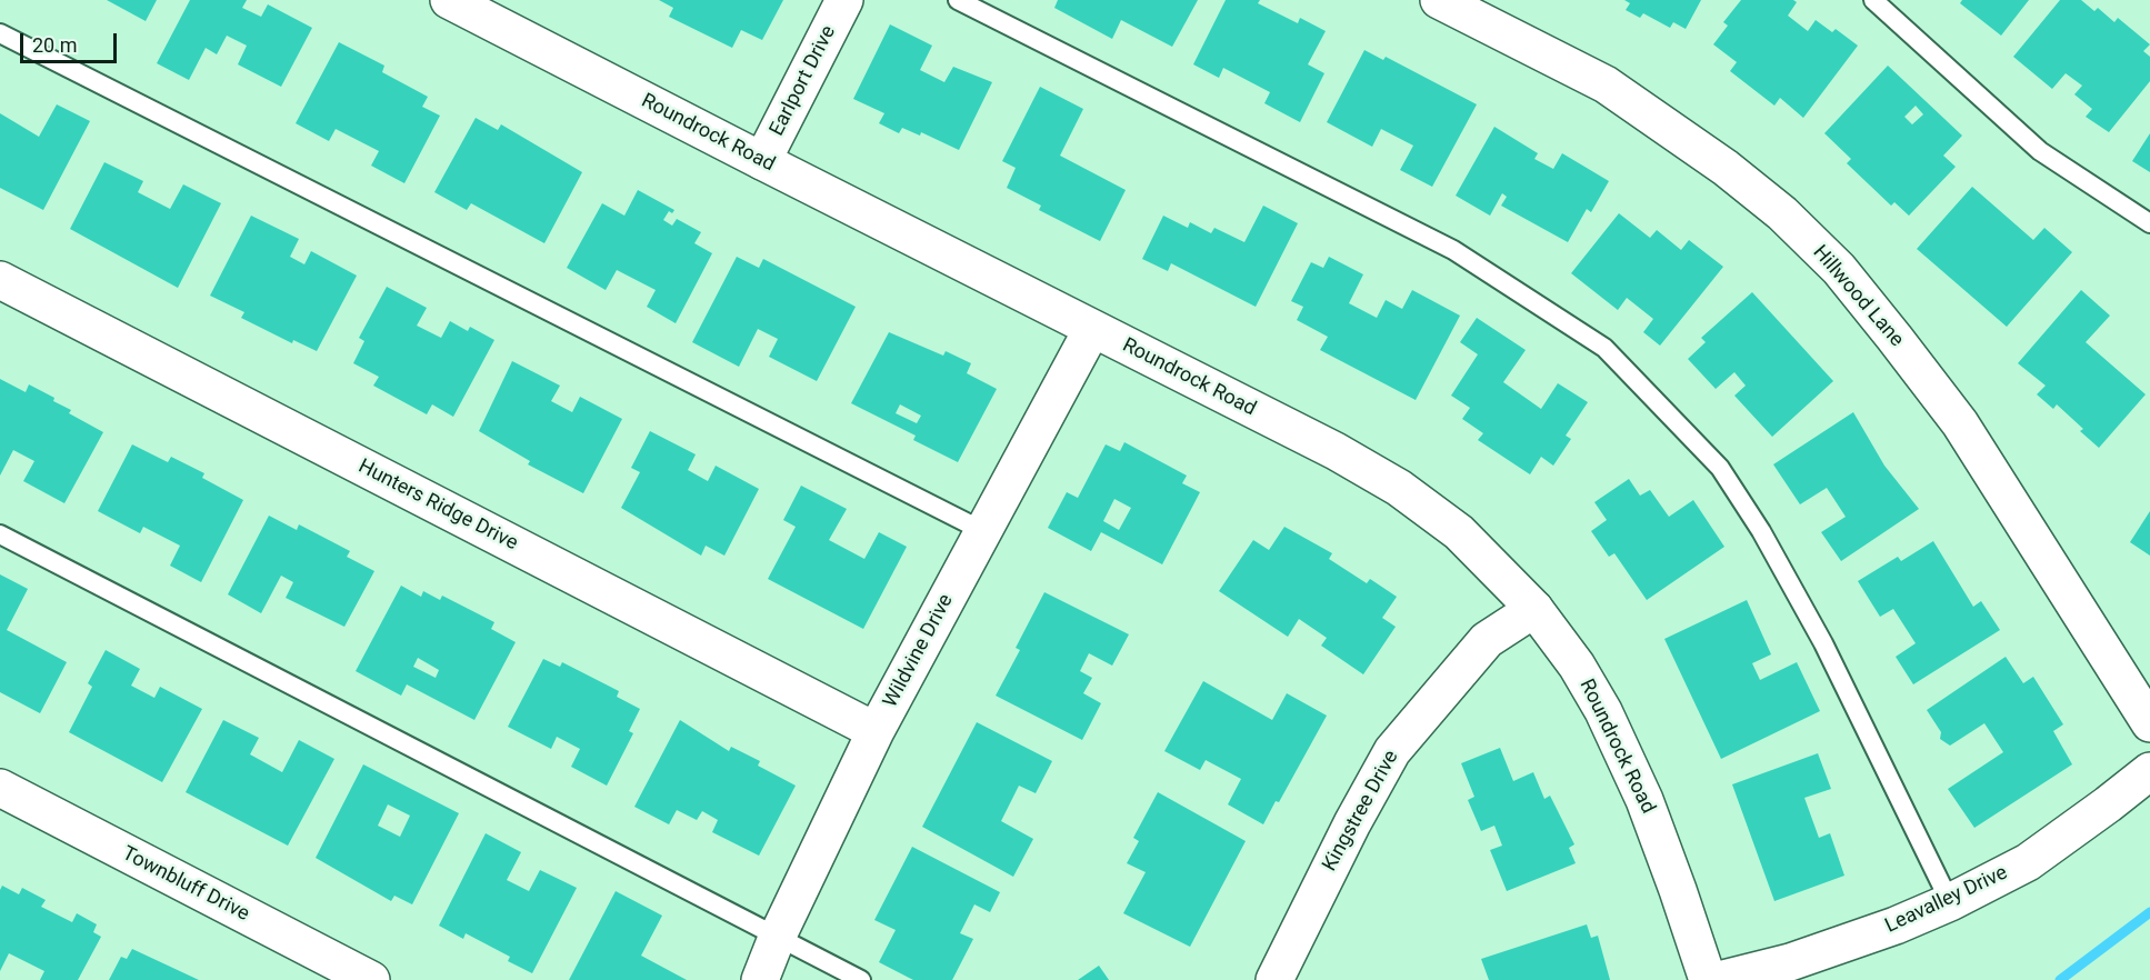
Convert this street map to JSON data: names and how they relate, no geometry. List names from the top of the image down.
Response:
{
  "streets": {
    "street": [
      "Earlport Drive",
      "Roundrock Road",
      "Hillwood Lane",
      "Hunters Ridge Drive",
      "Wildvine Drive",
      "Kingstree Drive",
      "Townbluff Drive",
      "Leavalley Drive"
    ]
  },
  "crossings": [
    ["Earlport Drive", "Roundrock Road"],
    ["Roundrock Road", "Wildvine Drive"],
    ["Roundrock Road", "Kingstree Drive"],
    ["Hunters Ridge Drive", "Wildvine Drive"]
  ],
  "scale_bar": "20 m"
}
